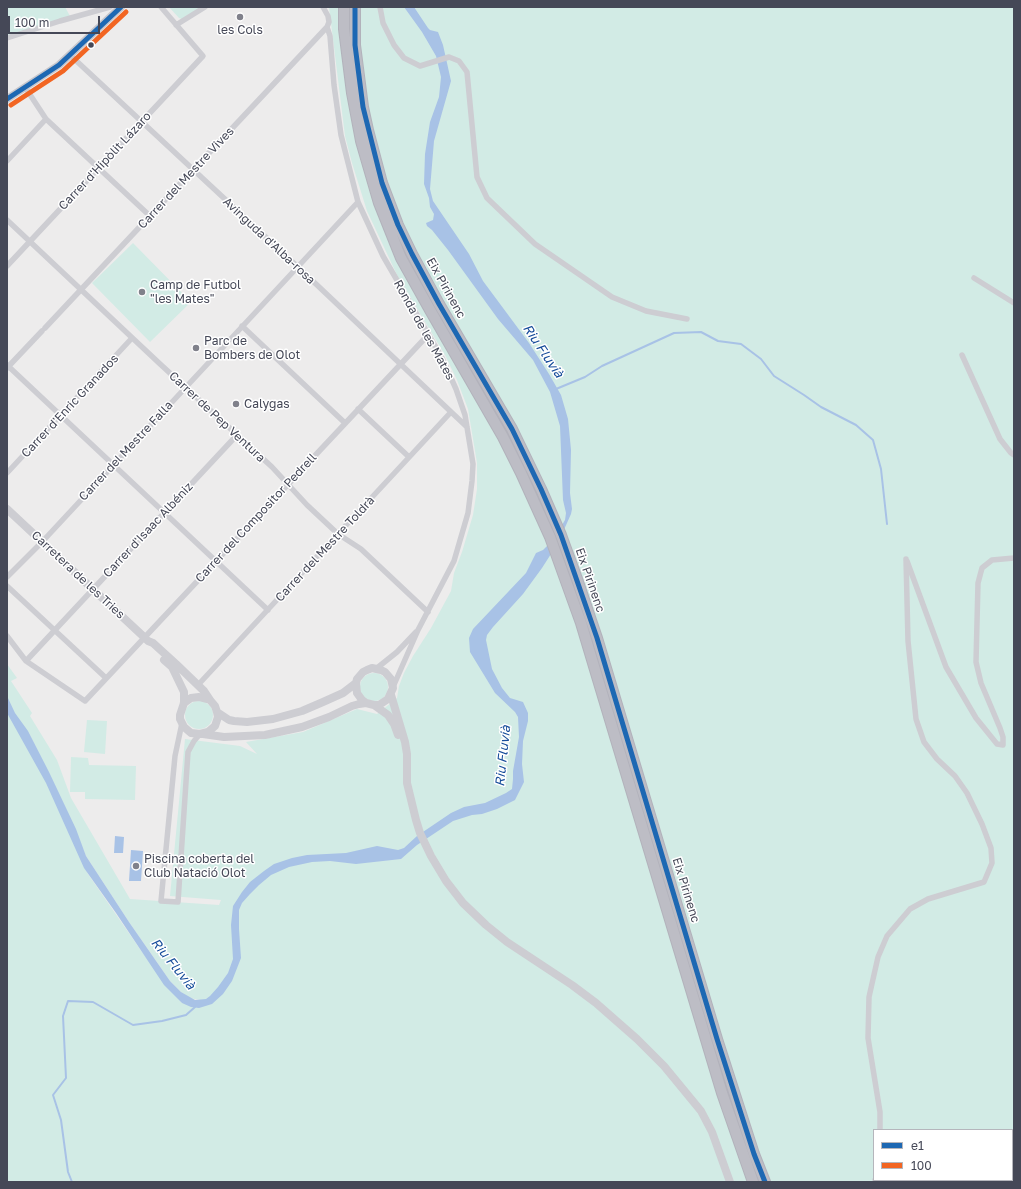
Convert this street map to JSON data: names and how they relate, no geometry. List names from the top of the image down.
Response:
{
  "streets": {
    "highway": ["Eix Pirinenc"],
    "street": [
      "Carrer d'Hipòlit Lázaro",
      "Carrer del Mestre Vives",
      "Avinguda d'Alba-rosa",
      "Ronda de les Mates",
      "Carrer d'Enric Granados",
      "Carrer de Pep Ventura",
      "Carrer del Mestre Falla",
      "Carrer del Compositor Pedrell",
      "Carrer d'Isaac Albéniz",
      "Carrer del Mestre Toldrà",
      "Carretera de les Tries"
    ]
  },
  "crossings": [
    ["Carrer d'Hipòlit Lázaro", "Avinguda d'Alba-rosa"],
    ["Carrer d'Hipòlit Lázaro", "Carrer de Pep Ventura"],
    ["Carrer del Mestre Vives", "Avinguda d'Alba-rosa"],
    ["Carrer del Mestre Vives", "Ronda de les Mates"],
    ["Carrer del Mestre Vives", "Carrer de Pep Ventura"],
    ["Avinguda d'Alba-rosa", "Ronda de les Mates"],
    ["Avinguda d'Alba-rosa", "Carrer del Mestre Falla"],
    ["Avinguda d'Alba-rosa", "Carrer del Compositor Pedrell"],
    ["Avinguda d'Alba-rosa", "Carrer del Mestre Toldrà"],
    ["Ronda de les Mates", "Carrer de Pep Ventura"],
    ["Ronda de les Mates", "Carrer del Mestre Falla"],
    ["Ronda de les Mates", "Carrer del Compositor Pedrell"],
    ["Carrer d'Enric Granados", "Carrer de Pep Ventura"],
    ["Carrer de Pep Ventura", "Carrer del Mestre Falla"],
    ["Carrer de Pep Ventura", "Carrer del Compositor Pedrell"],
    ["Carrer de Pep Ventura", "Carrer d'Isaac Albéniz"],
    ["Carrer de Pep Ventura", "Carrer del Mestre Toldrà"],
    ["Carrer del Mestre Falla", "Carretera de les Tries"],
    ["Carrer del Compositor Pedrell", "Carrer d'Isaac Albéniz"],
    ["Carrer del Compositor Pedrell", "Carretera de les Tries"],
    ["Carrer d'Isaac Albéniz", "Carretera de les Tries"],
    ["Carrer del Mestre Toldrà", "Carretera de les Tries"]
  ],
  "water": ["Riu Fluvià"],
  "places": [
    "les Cols",
    "Camp de Futbol \"les Mates\"",
    "Parc de Bombers de Olot",
    "Calygas",
    "Piscina coberta del Club Natació Olot"
  ],
  "lines": ["transit line e1", "transit line 100"],
  "legend": ["e1", "100"],
  "scale_bar": "100 m"
}
